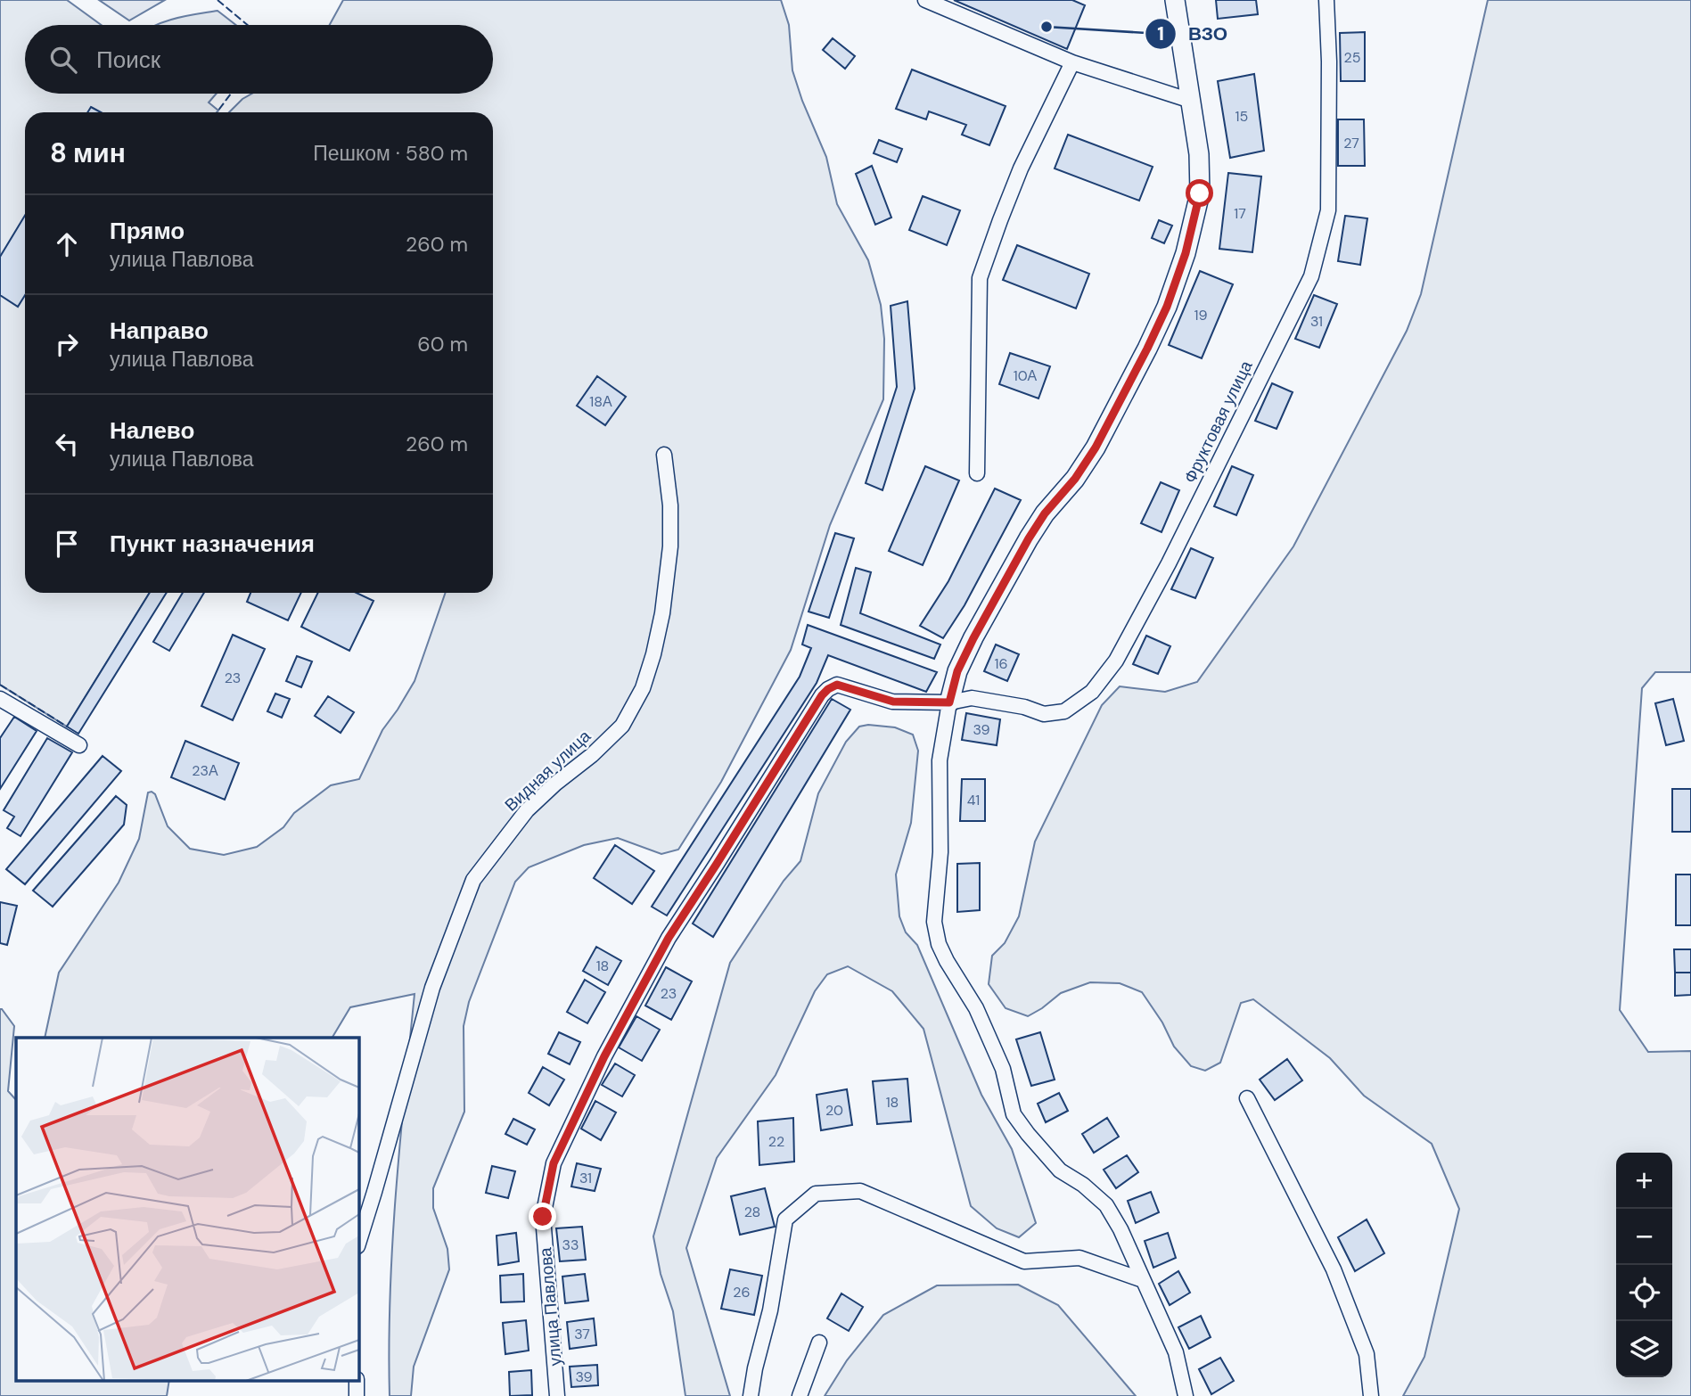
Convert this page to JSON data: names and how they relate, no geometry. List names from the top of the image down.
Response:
{
  "streets": {
    "street": ["Фруктовая улица", "Видная улица", "улица Павлова"]
  },
  "crossings": [
    ["Фруктовая улица", "улица Павлова"]
  ],
  "places": ["ВЗО"],
  "house_numbers": [
    "25",
    "15",
    "27",
    "17",
    "19",
    "31",
    "10А",
    "18А",
    "16",
    "23",
    "39",
    "23А",
    "41",
    "18",
    "23",
    "18",
    "20",
    "22",
    "31",
    "28",
    "33",
    "26",
    "37",
    "39"
  ],
  "page": {
    "search": "Поиск",
    "heading": ["8 мин", "Пешком · 580 m"],
    "list": [
      ["Прямо", "улица Павлова", "260 m"],
      ["Направо", "улица Павлова", "60 m"],
      ["Налево", "улица Павлова", "260 m"],
      "Пункт назначения"
    ],
    "map_buttons": ["+", "−"]
  }
}
